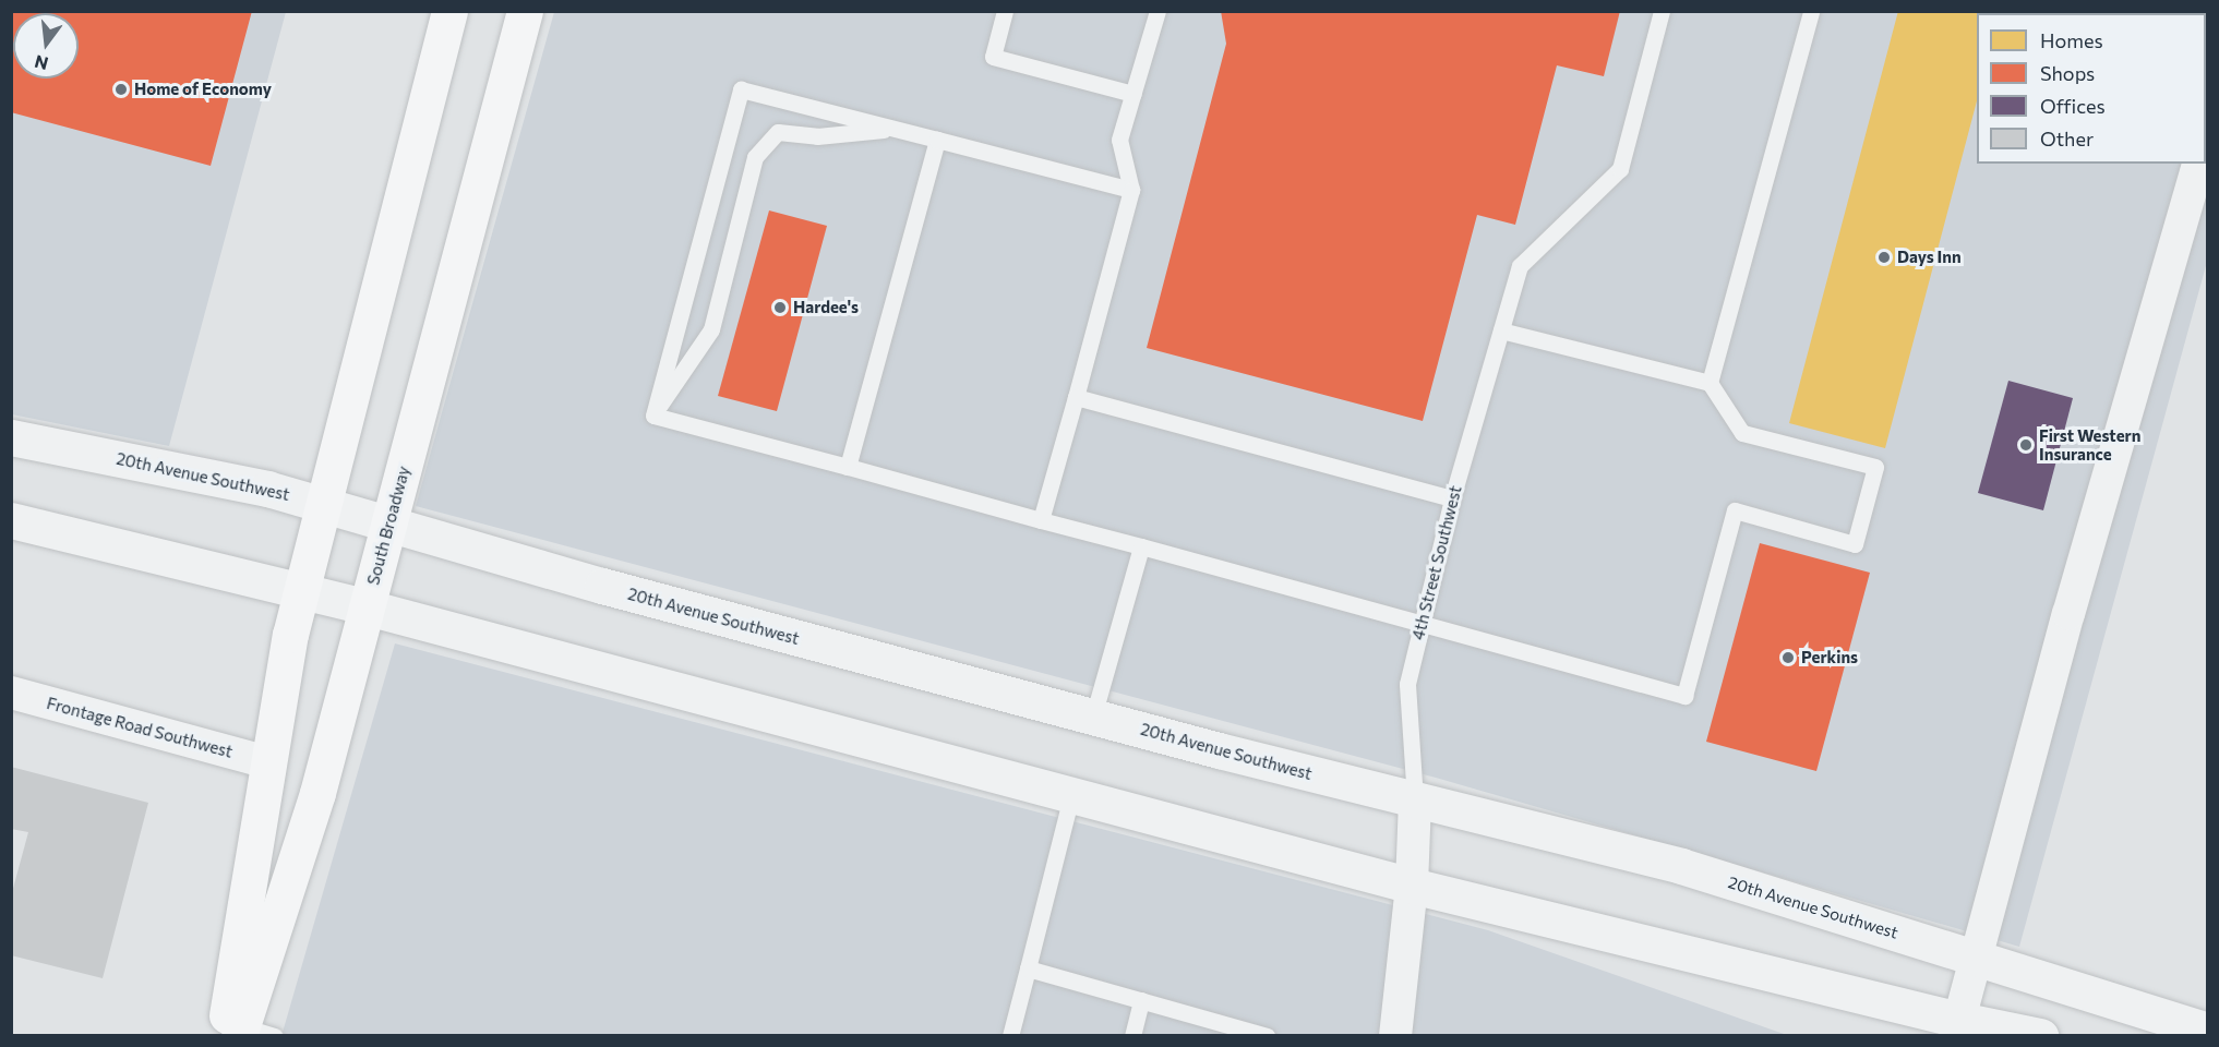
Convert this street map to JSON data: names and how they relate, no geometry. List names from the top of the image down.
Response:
{
  "streets": {
    "highway": ["South Broadway"],
    "street": ["20th Avenue Southwest", "Frontage Road Southwest"],
    "lane": ["4th Street Southwest"]
  },
  "crossings": [
    ["20th Avenue Southwest", "South Broadway"],
    ["20th Avenue Southwest", "4th Street Southwest"],
    ["South Broadway", "Frontage Road Southwest"]
  ],
  "places": [
    "Home of Economy",
    "Days Inn",
    "Hardee's",
    "First Western Insurance",
    "Perkins"
  ],
  "legend": [
    "Homes",
    "Shops",
    "Offices",
    "Other"
  ],
  "north": "bottom"
}
